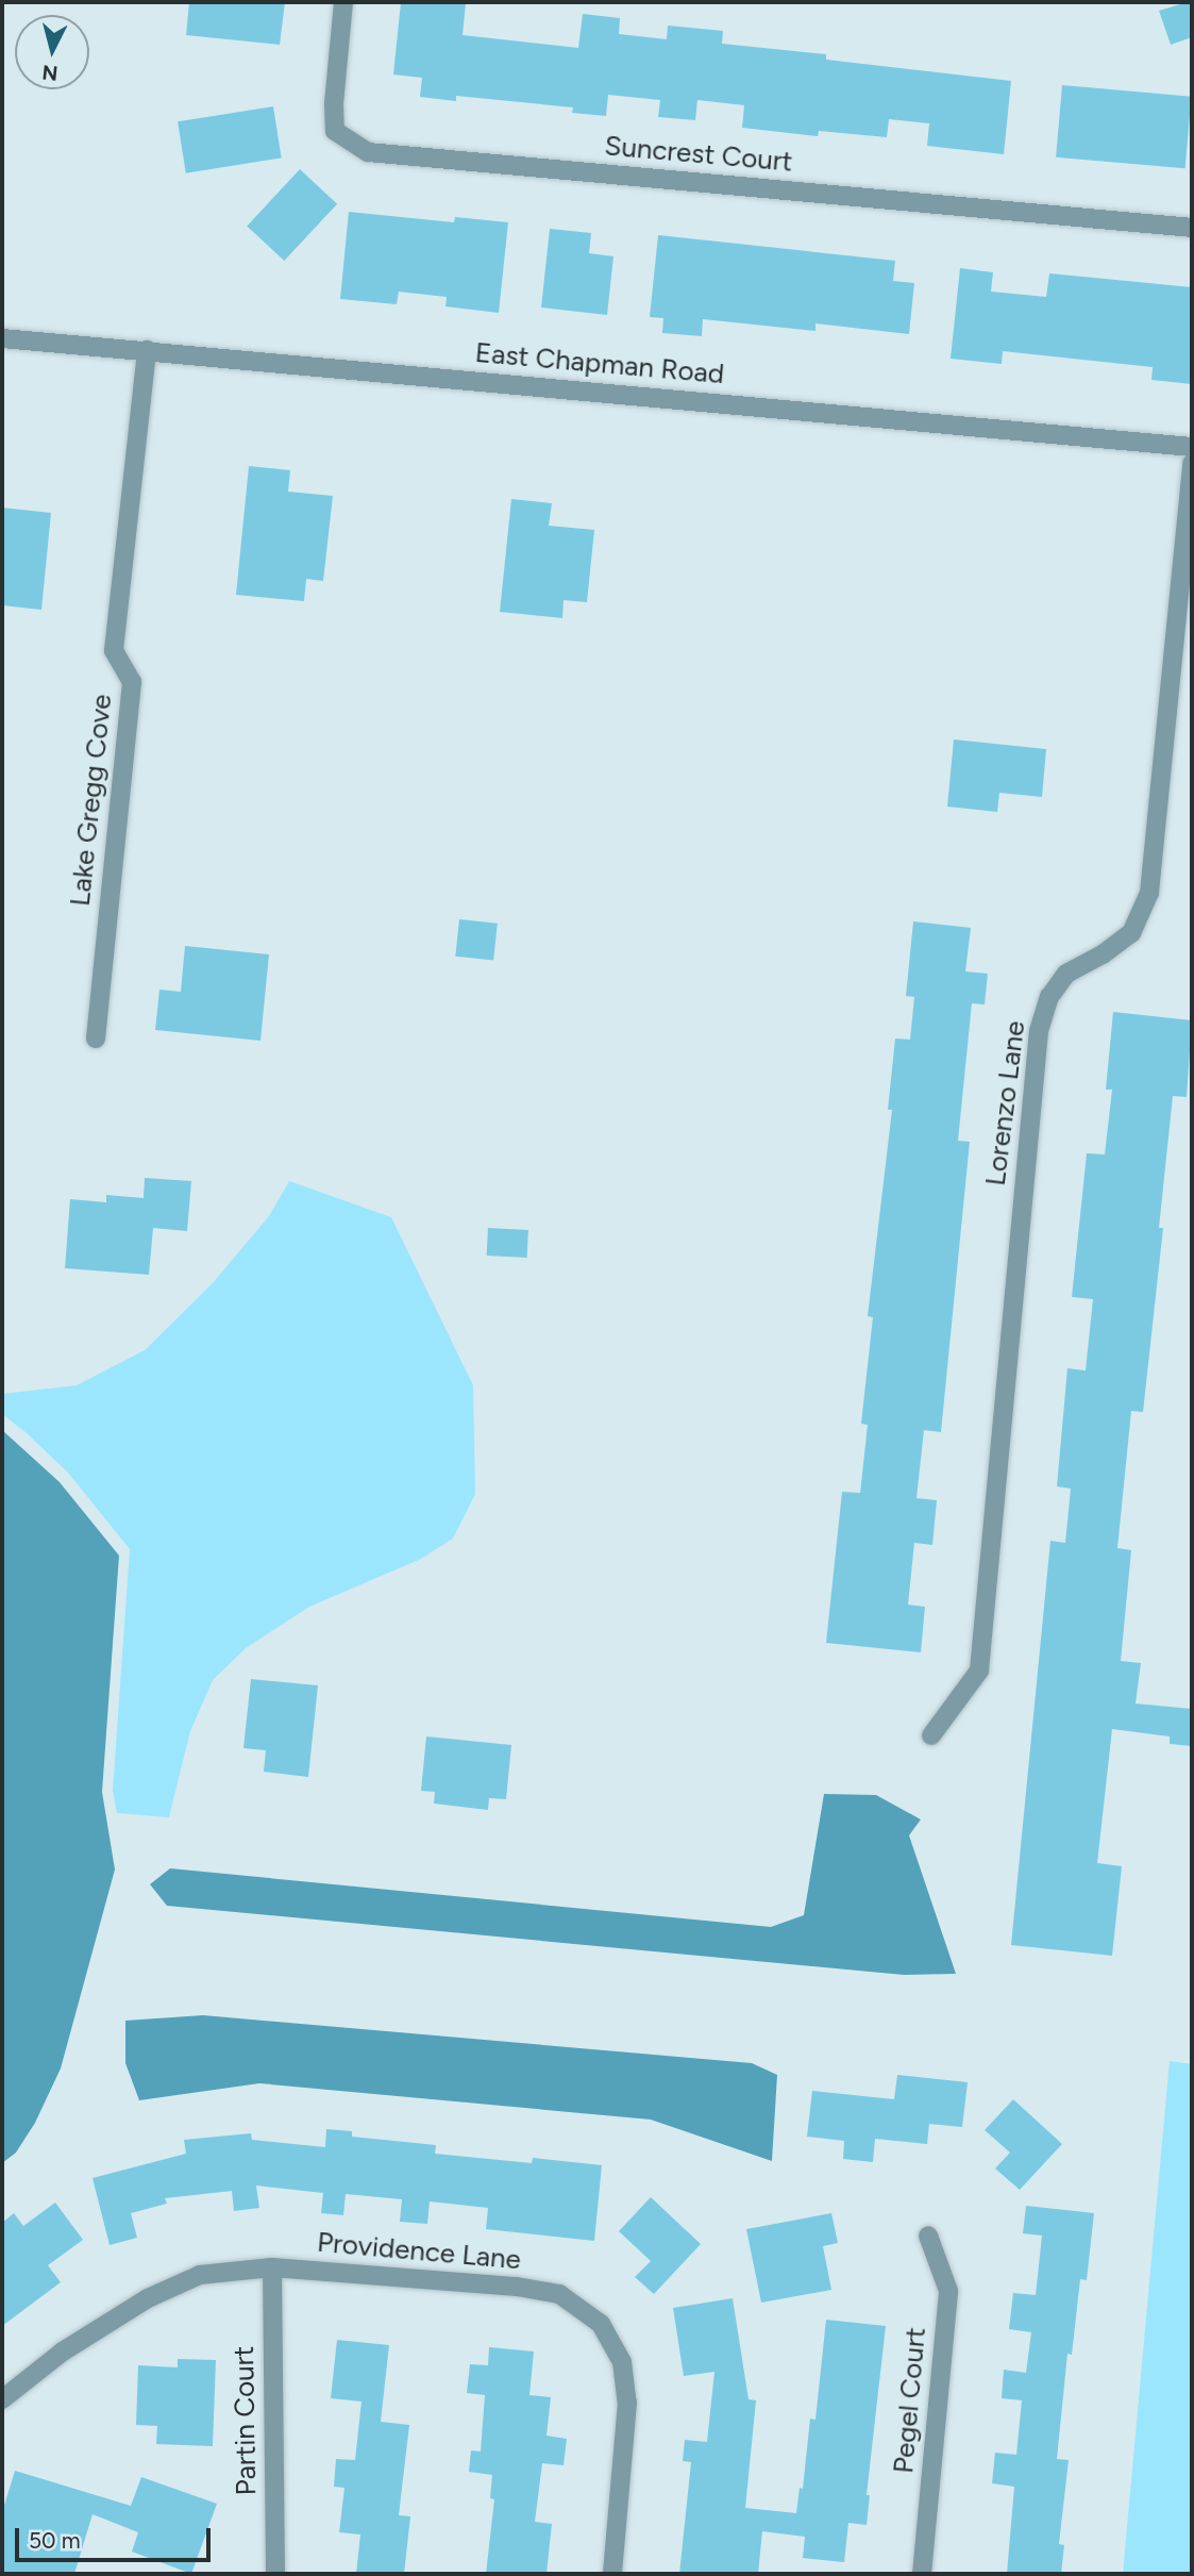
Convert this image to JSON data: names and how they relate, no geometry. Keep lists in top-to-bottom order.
{
  "streets": {
    "street": [
      "Suncrest Court",
      "East Chapman Road",
      "Lake Gregg Cove",
      "Lorenzo Lane",
      "Providence Lane",
      "Pegel Court",
      "Partin Court"
    ]
  },
  "crossings": [
    ["East Chapman Road", "Lake Gregg Cove"],
    ["Providence Lane", "Partin Court"]
  ],
  "scale_bar": "50 m",
  "north": "bottom"
}
